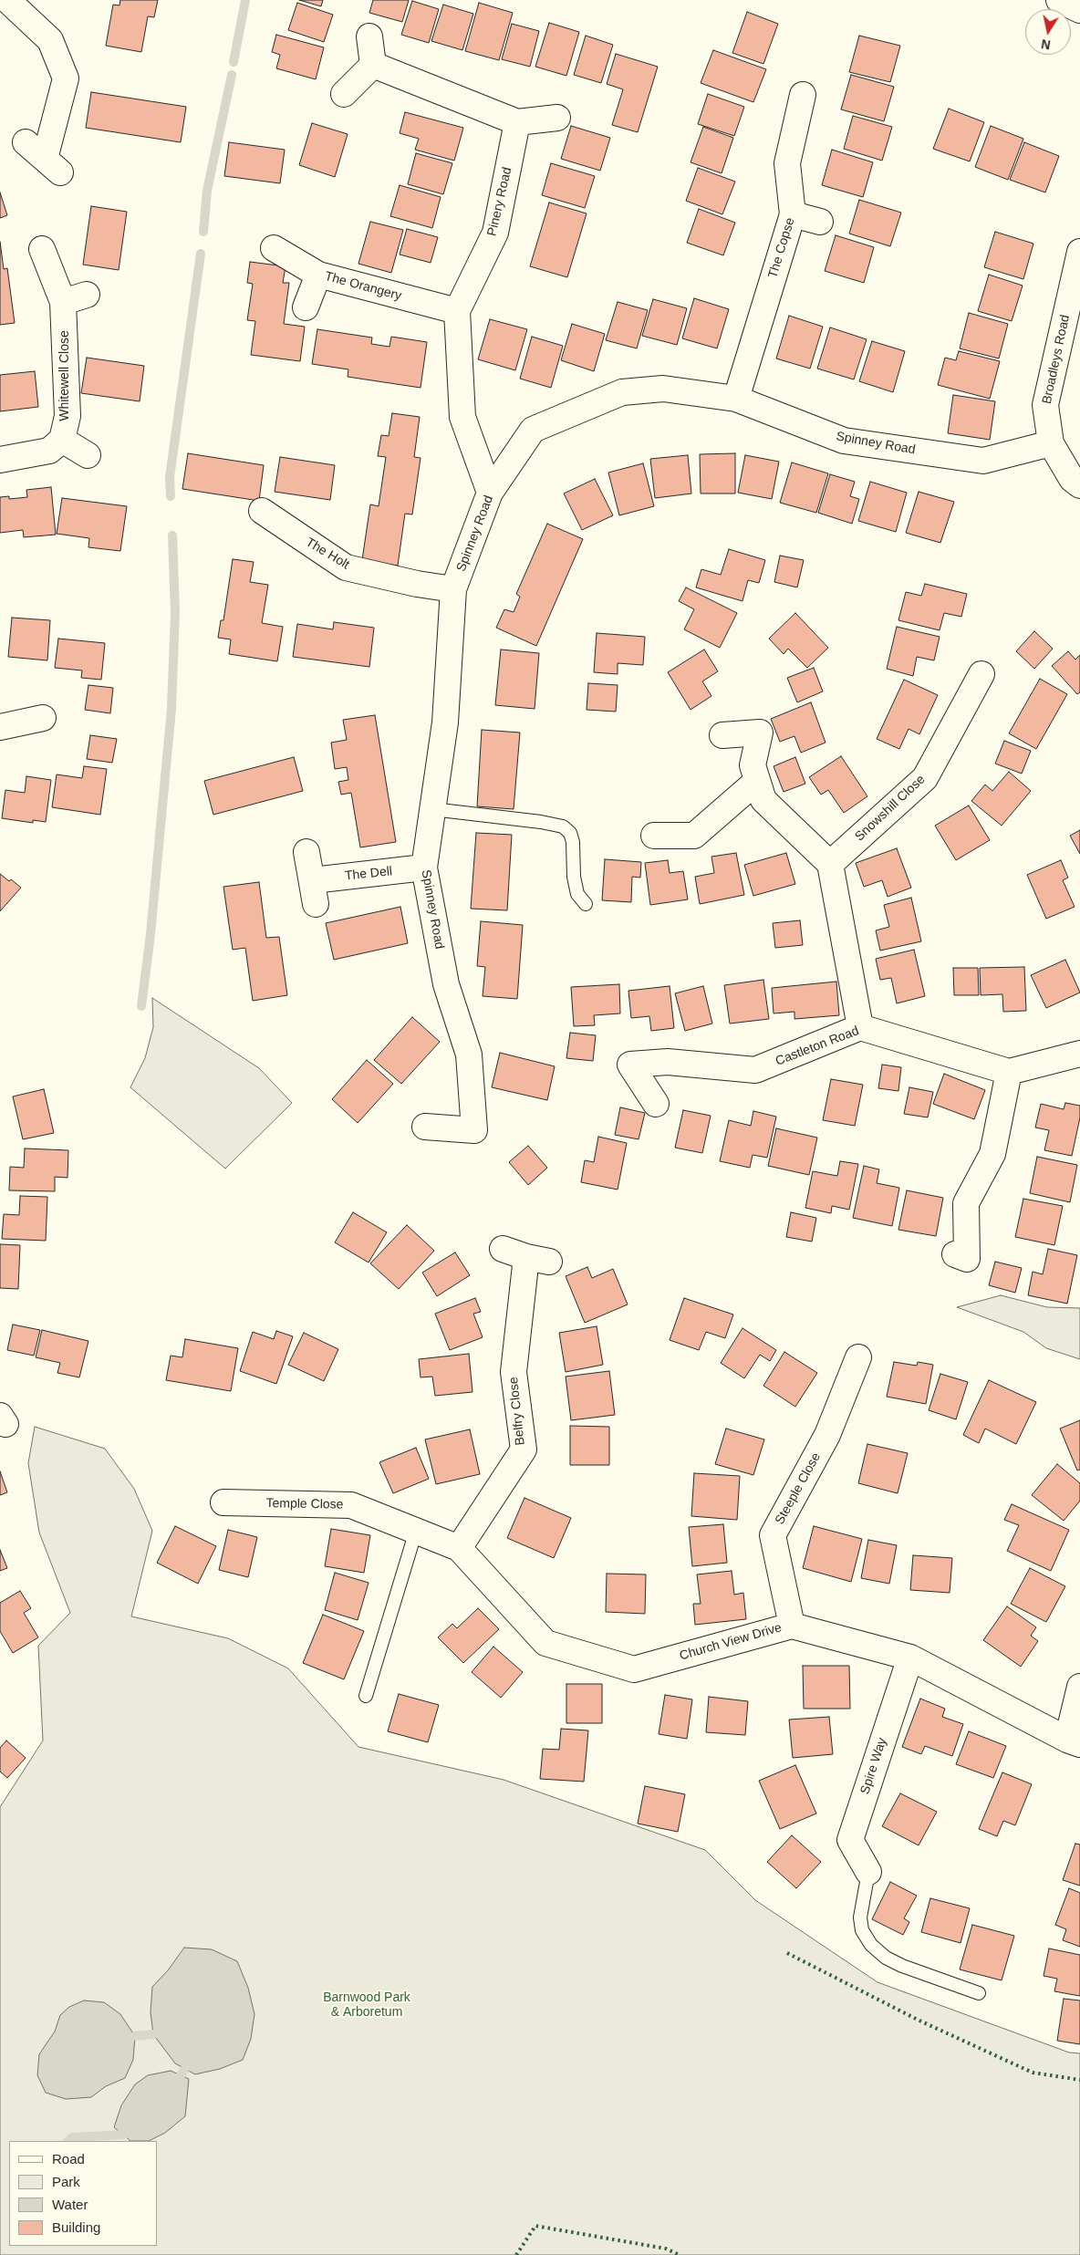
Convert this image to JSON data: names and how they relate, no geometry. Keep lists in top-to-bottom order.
{
  "streets": {
    "street": [
      "Pinery Road",
      "The Copse",
      "The Orangery",
      "Broadleys Road",
      "Whitewell Close",
      "Spinney Road",
      "The Holt",
      "Snowshill Close",
      "The Dell",
      "Castleton Road",
      "Belfry Close",
      "Steeple Close",
      "Temple Close",
      "Church View Drive",
      "Spire Way"
    ]
  },
  "crossings": [
    ["Pinery Road", "The Orangery"],
    ["Pinery Road", "Spinney Road"],
    ["The Copse", "Spinney Road"],
    ["Broadleys Road", "Spinney Road"],
    ["Spinney Road", "The Holt"],
    ["Spinney Road", "The Dell"],
    ["Belfry Close", "Temple Close"],
    ["Belfry Close", "Church View Drive"],
    ["Steeple Close", "Church View Drive"],
    ["Temple Close", "Church View Drive"],
    ["Church View Drive", "Spire Way"]
  ],
  "parks": ["Barnwood Park & Arboretum"],
  "legend": [
    "Road",
    "Park",
    "Water",
    "Building"
  ],
  "north": "bottom"
}
